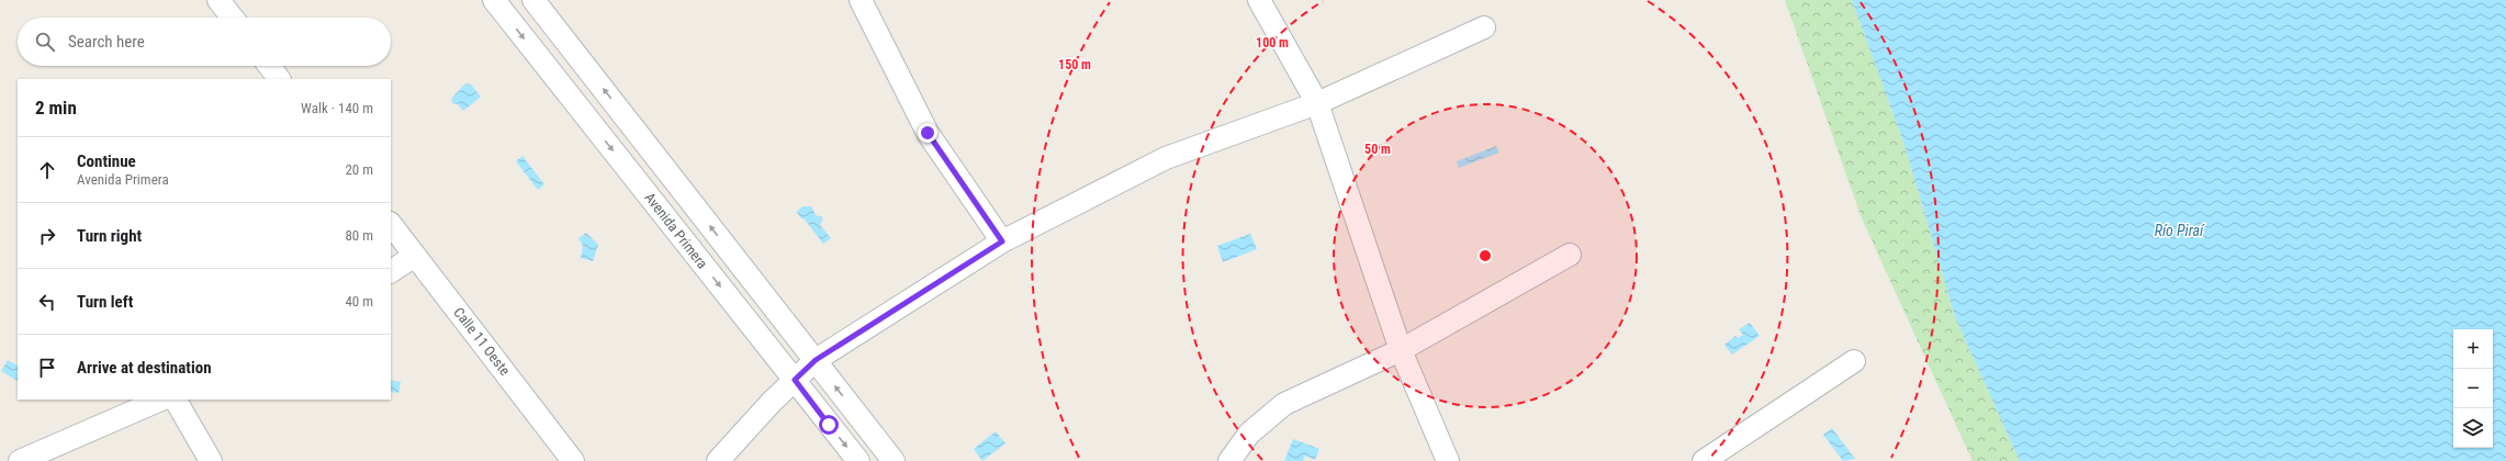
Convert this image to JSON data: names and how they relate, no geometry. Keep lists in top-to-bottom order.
{
  "streets": {
    "street": ["Avenida Primera", "Calle 11 Oeste"]
  },
  "water": ["Río Piraí"],
  "page": {
    "search": "Search here",
    "heading": ["2 min", "Walk · 140 m"],
    "list": [
      ["Continue", "Avenida Primera", "20 m"],
      ["Turn right", "80 m"],
      ["Turn left", "40 m"],
      "Arrive at destination"
    ],
    "map_buttons": ["+", "−"]
  },
  "rings": ["100 m", "150 m", "50 m"]
}
